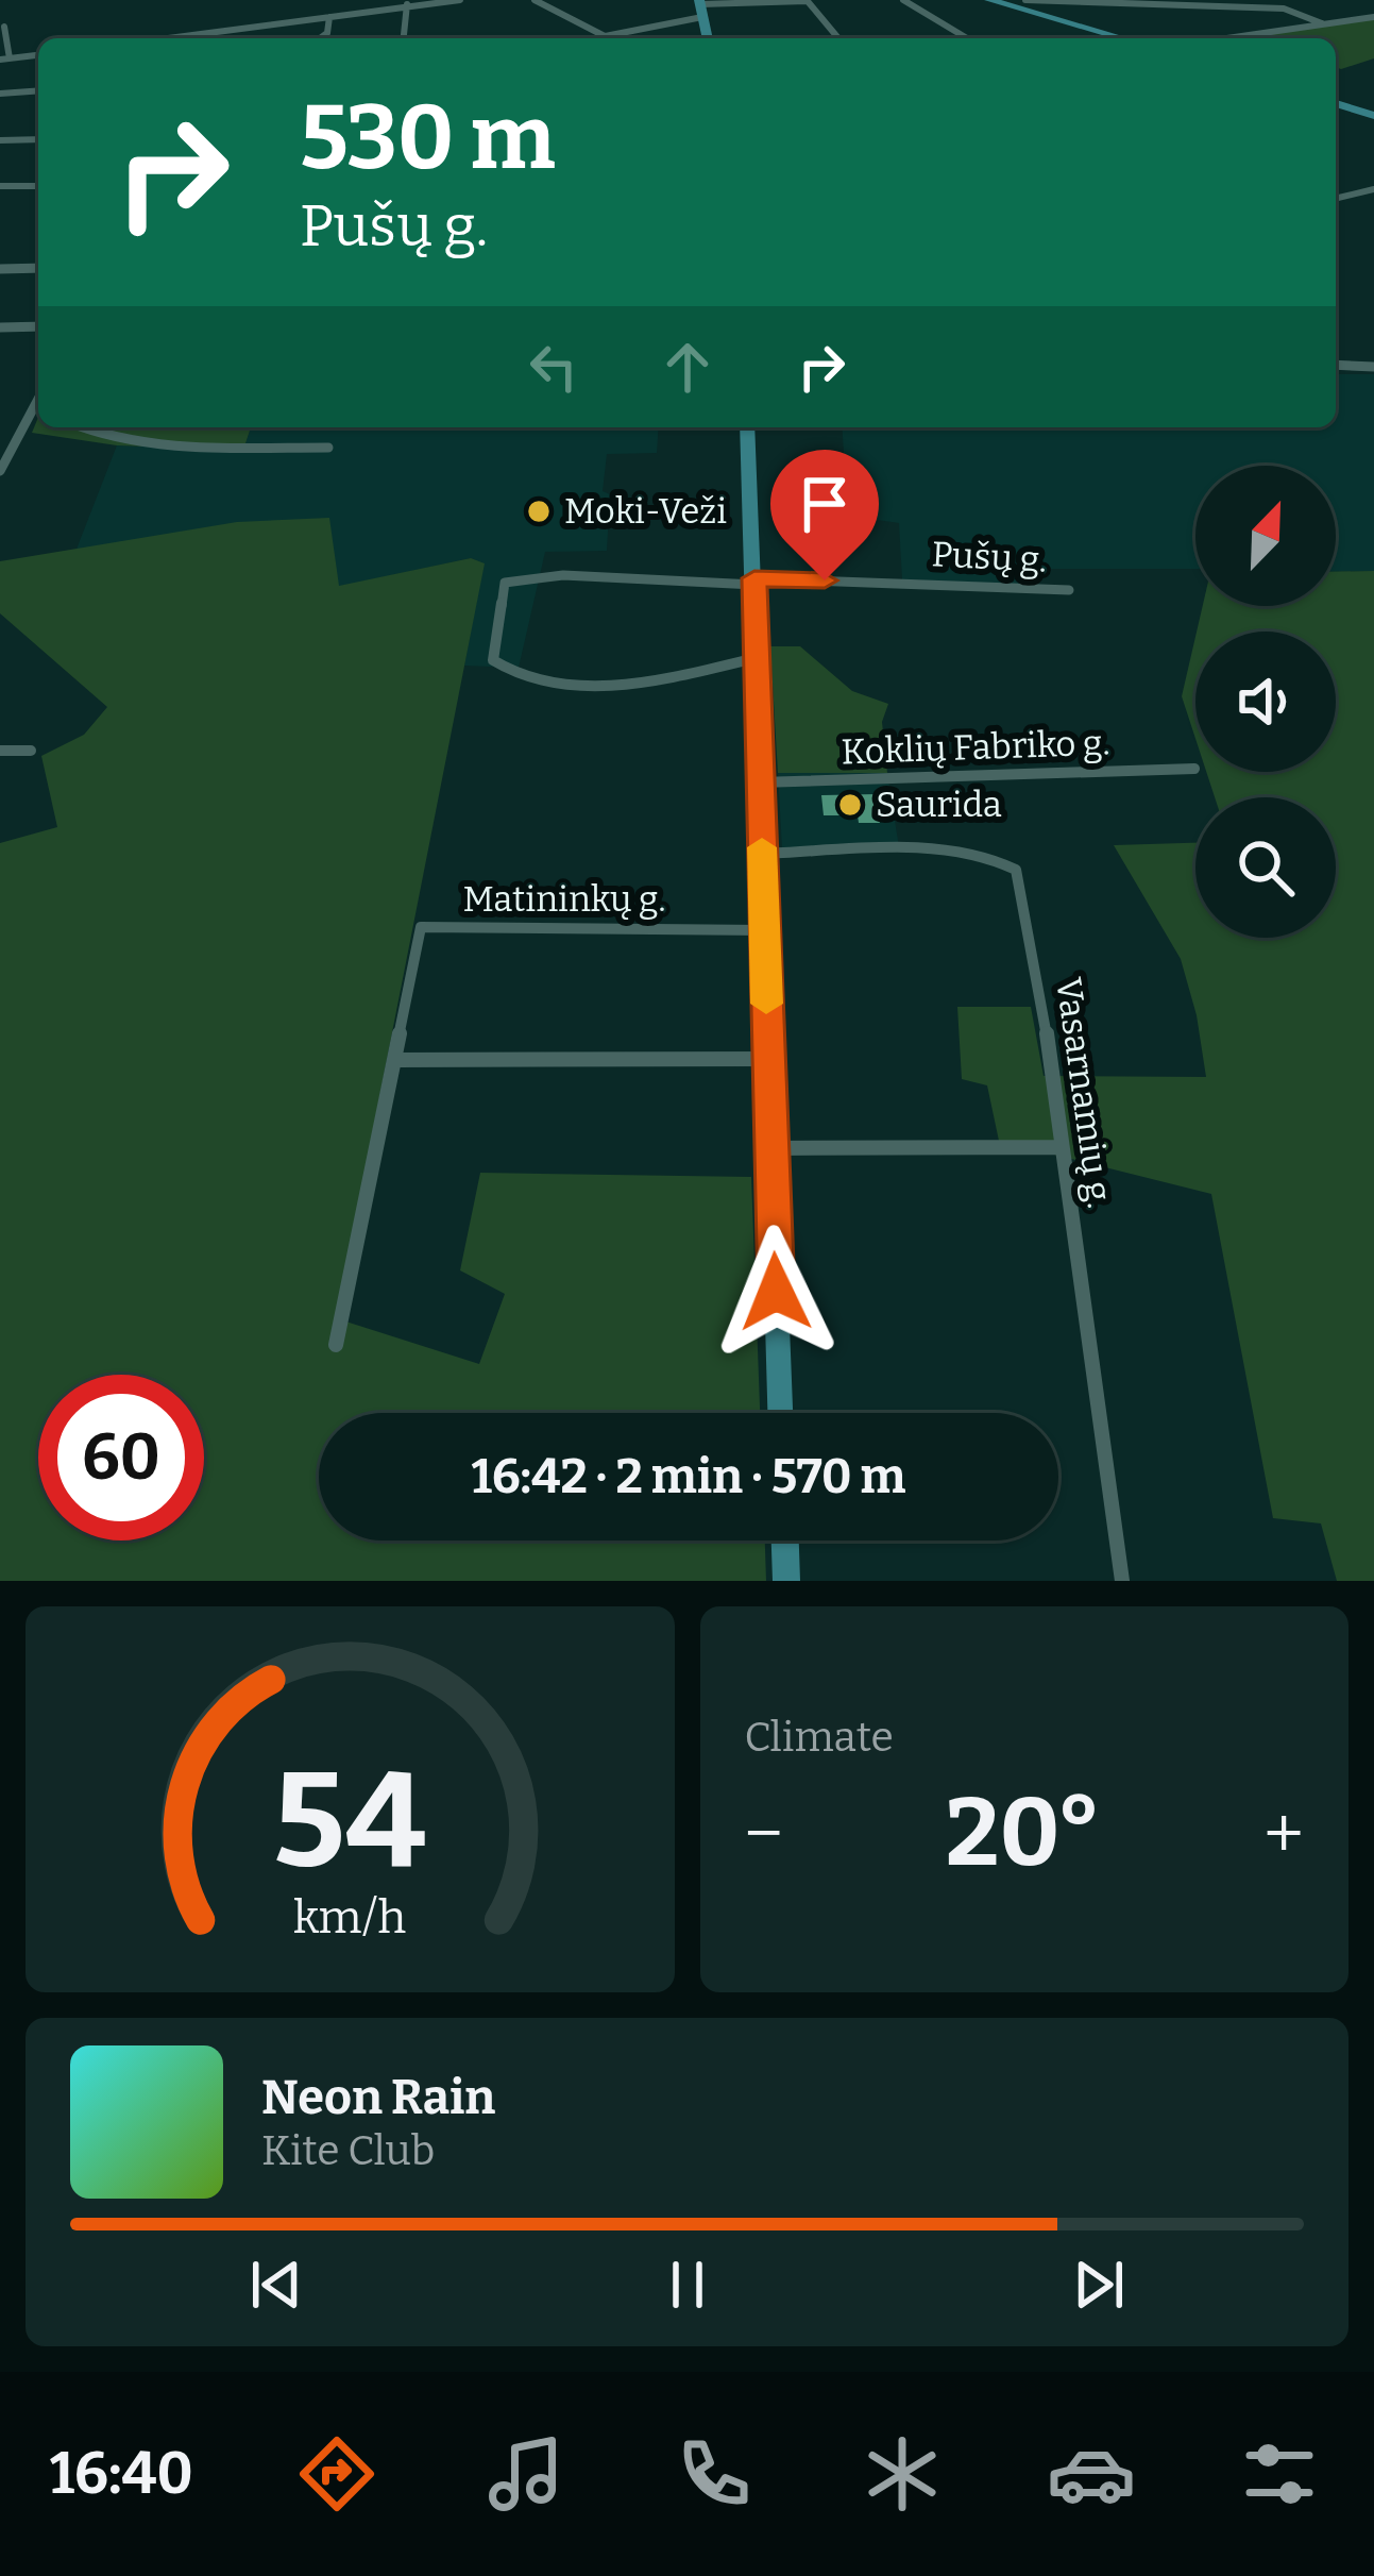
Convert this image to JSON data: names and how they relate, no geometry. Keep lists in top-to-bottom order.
{
  "streets": {
    "street": [
      "Pušų g.",
      "Koklių Fabriko g.",
      "Matininkų g.",
      "Vasarnamių g."
    ]
  },
  "places": ["Moki-Veži", "Saurida"],
  "north": "top right",
  "page": {
    "turn": ["530 m", "Pušų g."],
    "limit": "60",
    "trip": "16:42 · 2 min · 570 m",
    "tile": "Climate",
    "heat": ["−", "20°", "+"],
    "song": ["Neon Rain", "Kite Club"],
    "tabs": "16:40",
    "gauge": ["54", "km/h"]
  }
}
